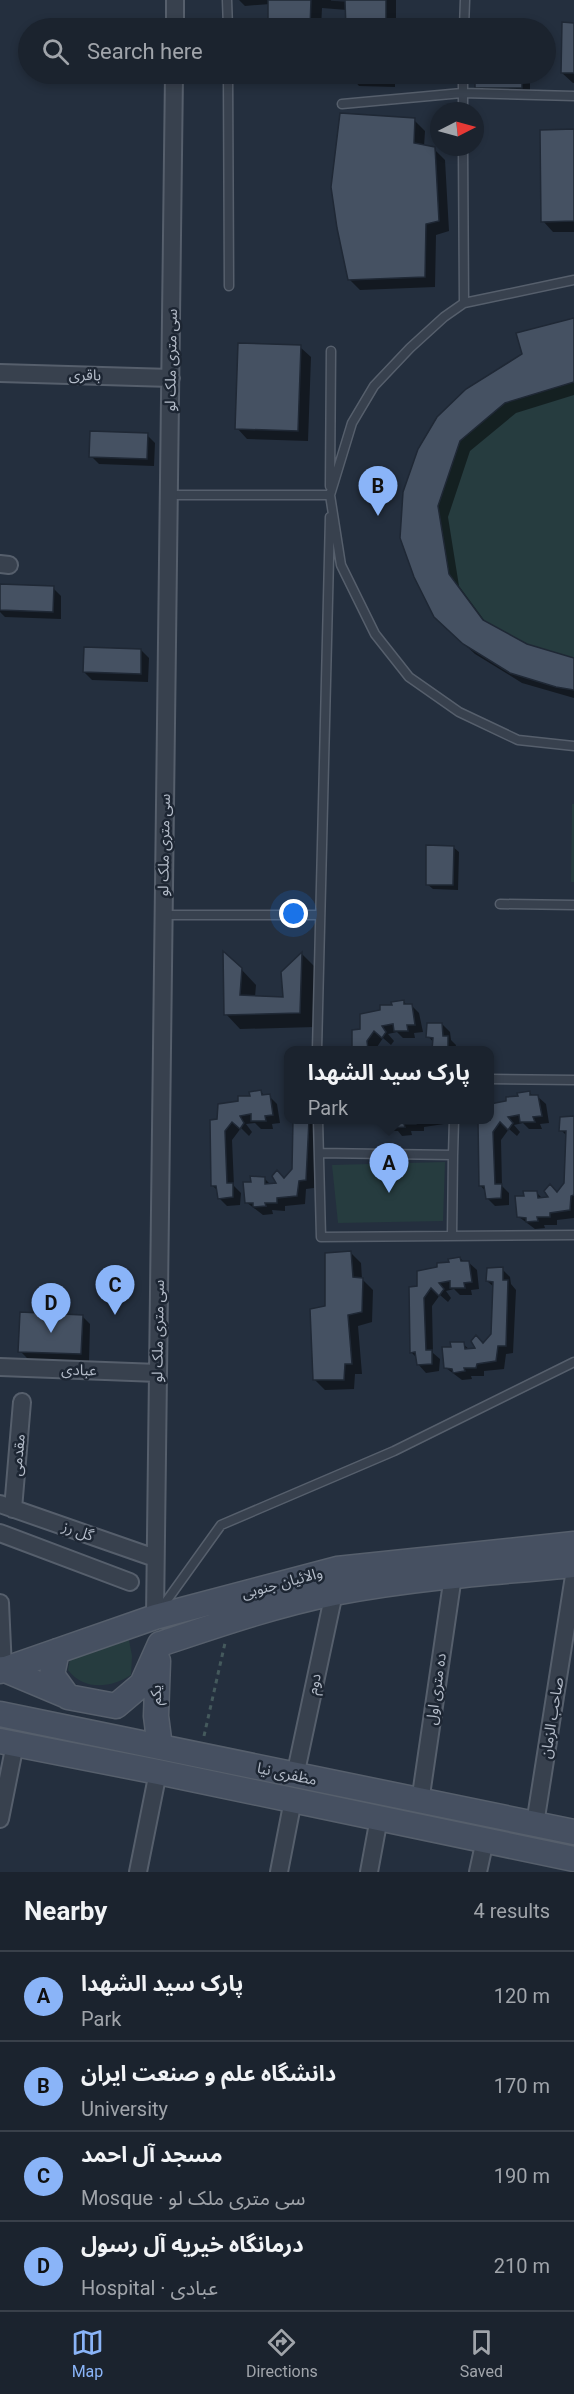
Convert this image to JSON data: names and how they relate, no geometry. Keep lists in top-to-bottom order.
{
  "streets": {
    "main road": ["والائیان جنوبی", "یکم", "مظفری نیا"],
    "street": [
      "سی متری ملک لو",
      "باقری",
      "عبادی",
      "مقدمی",
      "گل رز",
      "دوم",
      "ده متری اول",
      "صاحب الزمان"
    ]
  },
  "crossings": [
    ["سی متری ملک لو", "باقری"],
    ["سی متری ملک لو", "عبادی"],
    ["سی متری ملک لو", "گل رز"],
    ["سی متری ملک لو", "والائیان جنوبی"],
    ["مقدمی", "گل رز"],
    ["والائیان جنوبی", "دوم"],
    ["والائیان جنوبی", "ده متری اول"],
    ["والائیان جنوبی", "یکم"],
    ["دوم", "مظفری نیا"],
    ["ده متری اول", "مظفری نیا"],
    ["یکم", "مظفری نیا"],
    ["صاحب الزمان", "مظفری نیا"]
  ],
  "north": "right",
  "page": {
    "search": "Search here",
    "pins": [
      "B",
      "A",
      "C",
      "D"
    ],
    "popup": ["پارک سید الشهدا", "Park"],
    "heading": ["Nearby", "4 results"],
    "list": [
      {
        "mark": "A",
        "name": "پارک سید الشهدا",
        "note": "Park",
        "value": "120 m"
      },
      {
        "mark": "B",
        "name": "دانشگاه علم و صنعت ایران",
        "note": "University",
        "value": "170 m"
      },
      {
        "mark": "C",
        "name": "مسجد آل احمد",
        "note": "Mosque · سی متری ملک لو",
        "value": "190 m"
      },
      {
        "mark": "D",
        "name": "درمانگاه خیریه آل رسول",
        "note": "Hospital · عبادی",
        "value": "210 m"
      }
    ],
    "nav": ["Map", "Directions", "Saved"]
  }
}
